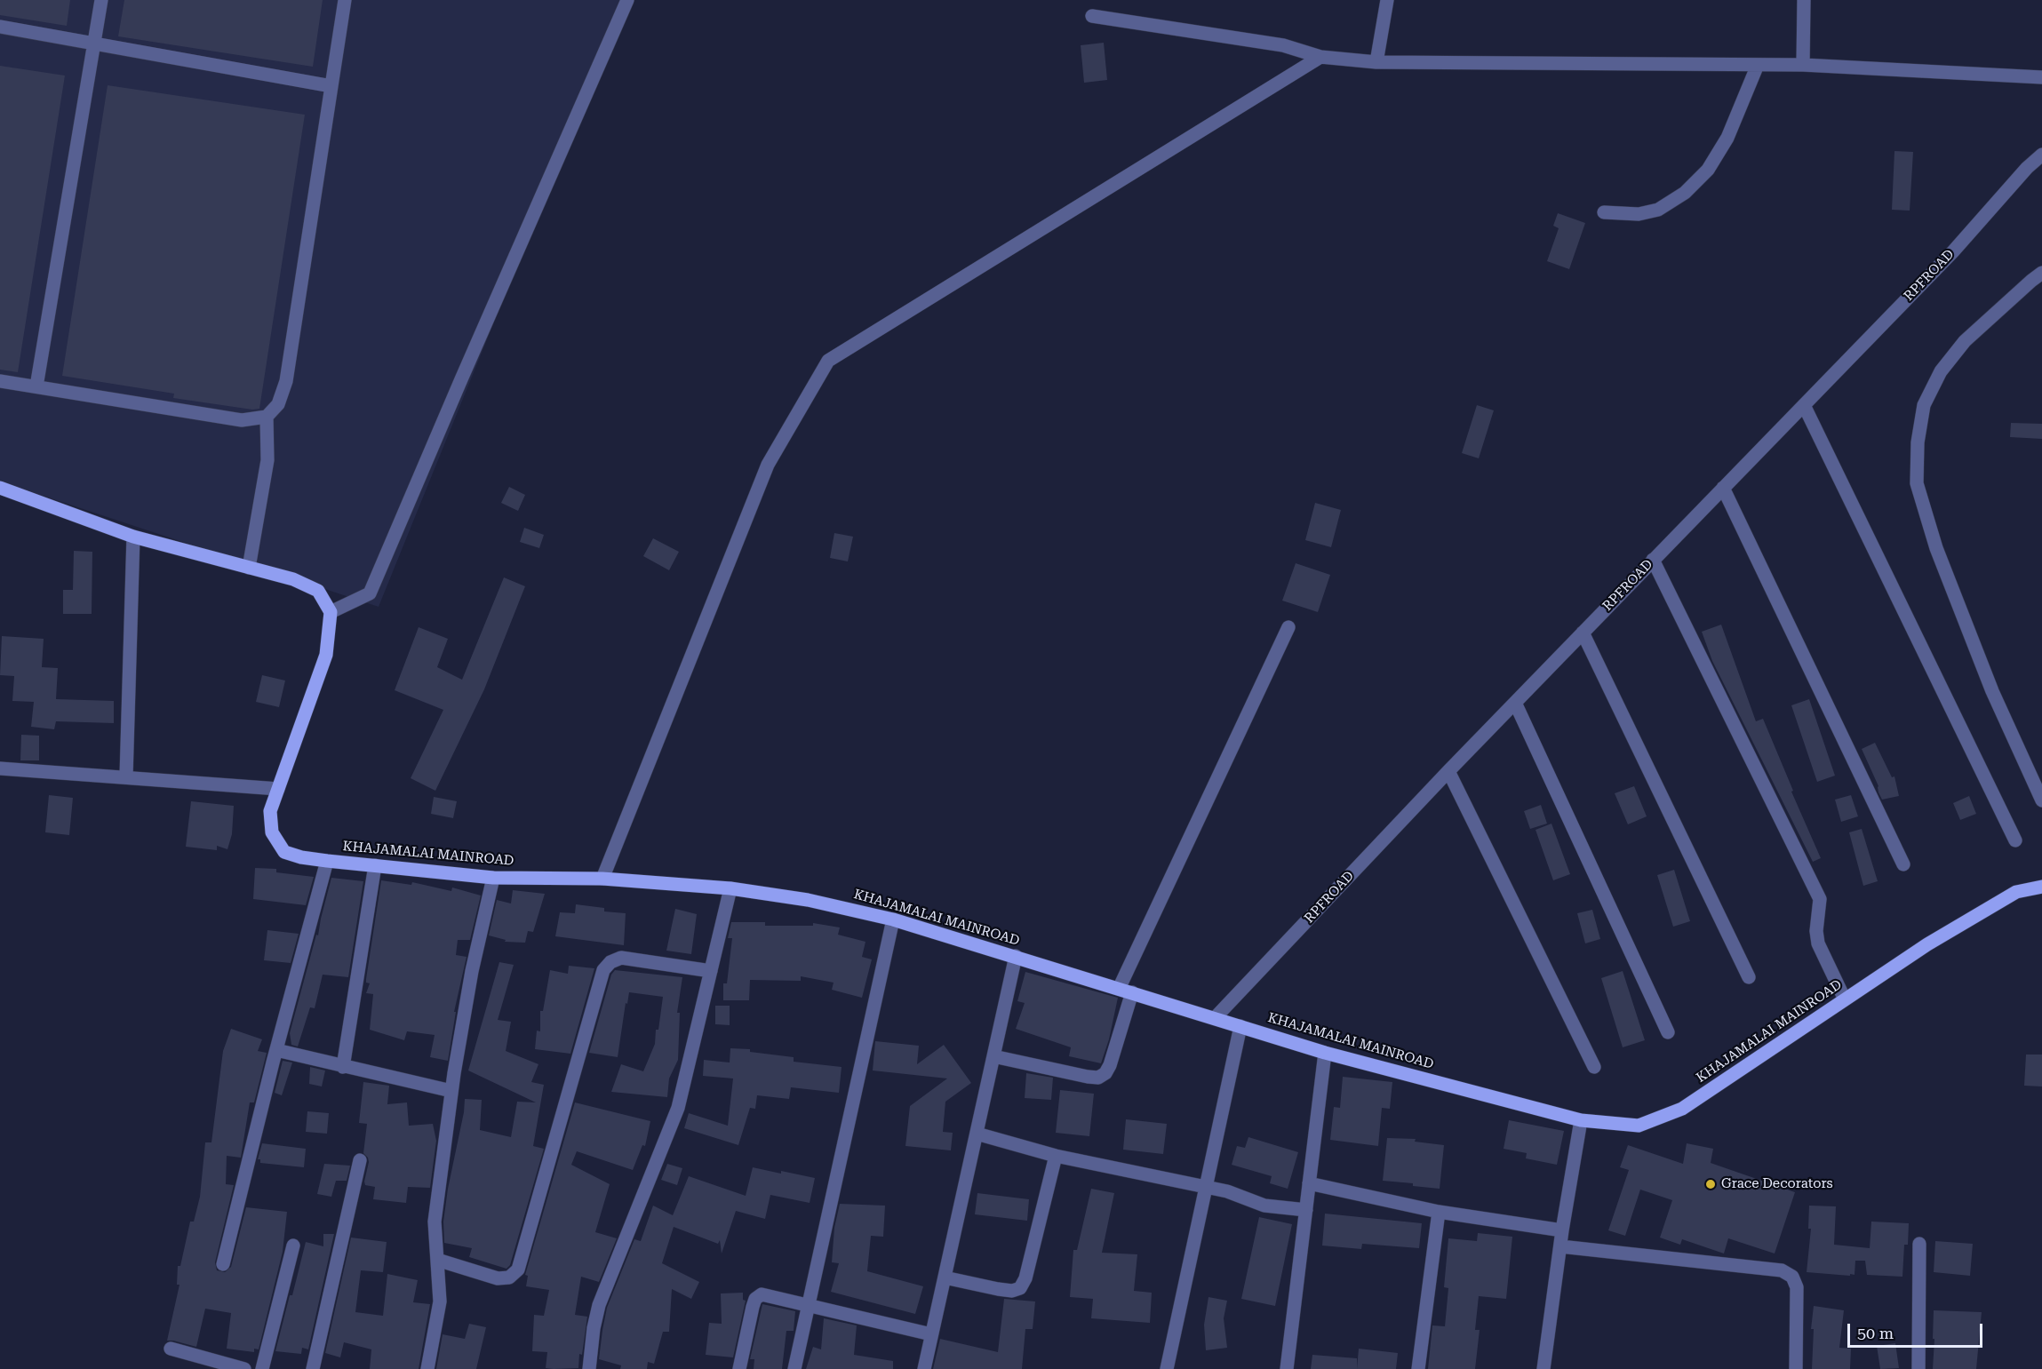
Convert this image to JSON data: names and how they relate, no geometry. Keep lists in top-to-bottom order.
{
  "streets": {
    "main road": ["KHAJAMALAI MAINROAD"],
    "street": ["RPFROAD"]
  },
  "crossings": [
    ["RPFROAD", "KHAJAMALAI MAINROAD"]
  ],
  "places": ["Grace Decorators"],
  "scale_bar": "50 m"
}
